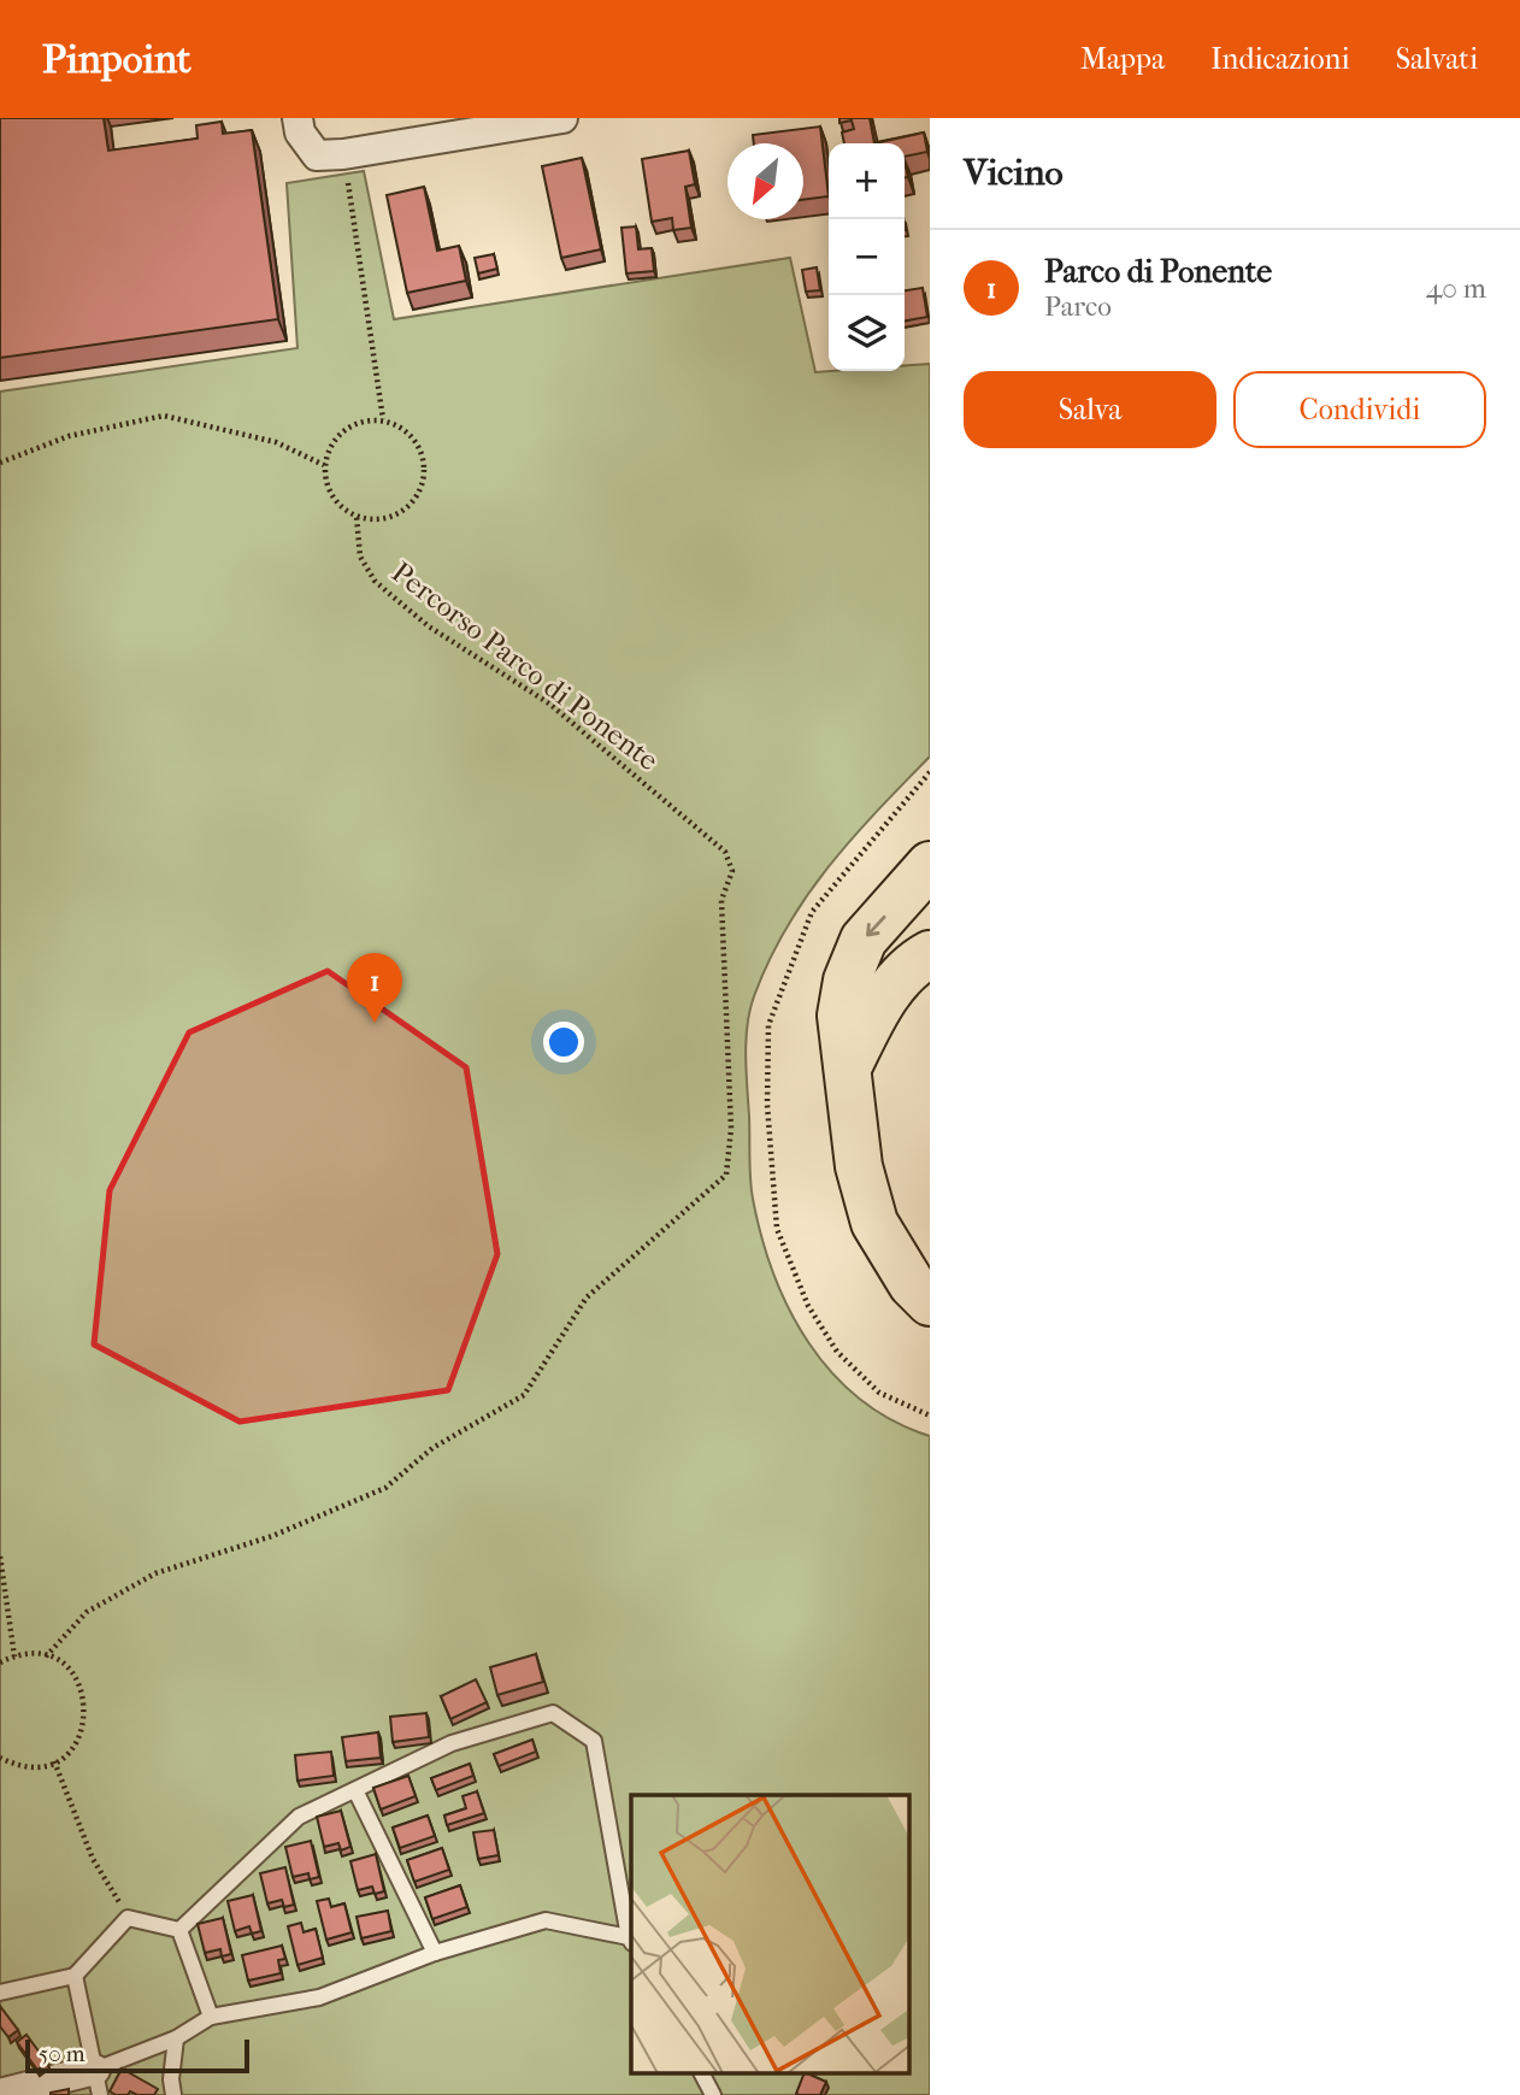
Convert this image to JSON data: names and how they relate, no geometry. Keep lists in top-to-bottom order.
{
  "streets": {
    "path": ["Percorso Parco di Ponente"]
  },
  "scale_bar": "50 m",
  "north": "bottom left",
  "page": {
    "header": "Pinpoint",
    "nav": ["Mappa", "Indicazioni", "Salvati"],
    "heading": "Vicino",
    "map_buttons": ["+", "−"],
    "list": [
      {
        "mark": "1",
        "name": "Parco di Ponente",
        "note": "Parco",
        "value": "40 m"
      }
    ],
    "buttons": ["Salva", "Condividi"],
    "pins": "1",
    "scale": "50 m"
  }
}
